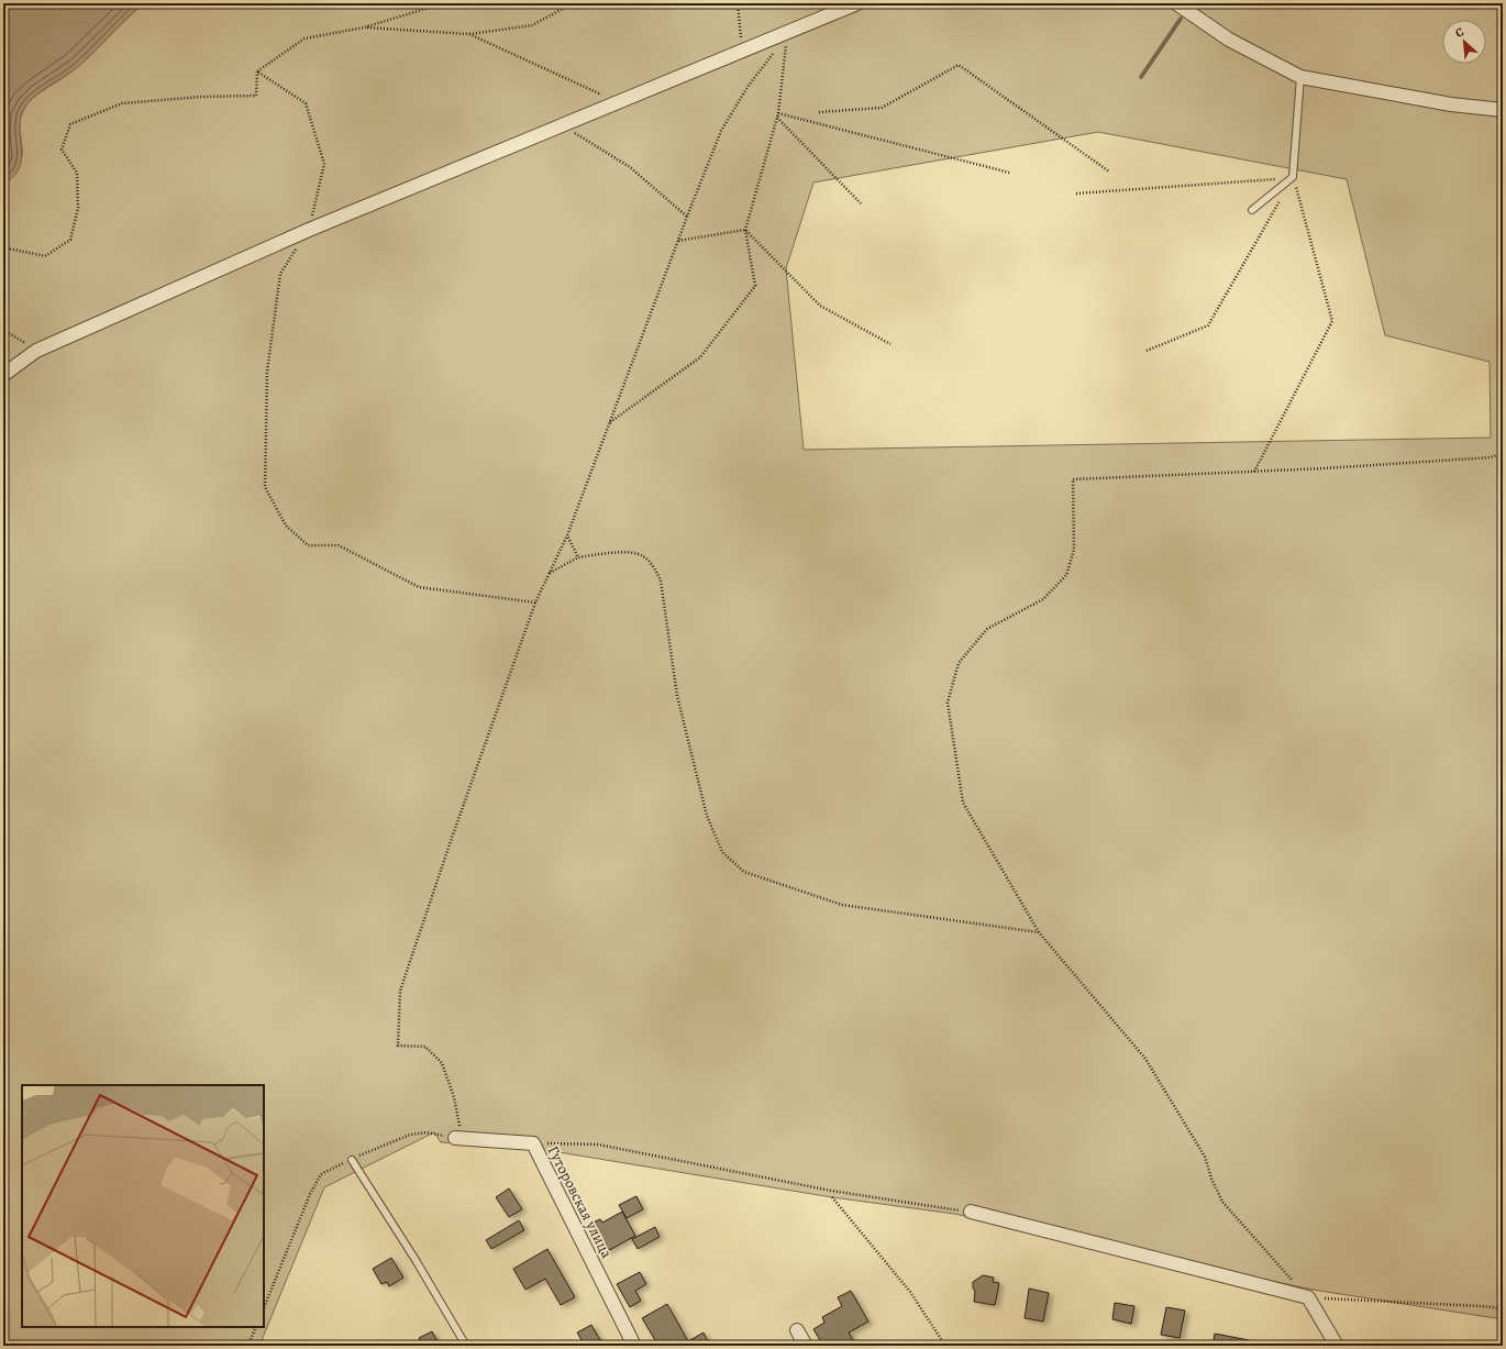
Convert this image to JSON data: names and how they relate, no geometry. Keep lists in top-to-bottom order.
{
  "streets": {
    "street": ["Гуторовская улица"]
  },
  "north": "top left"
}
